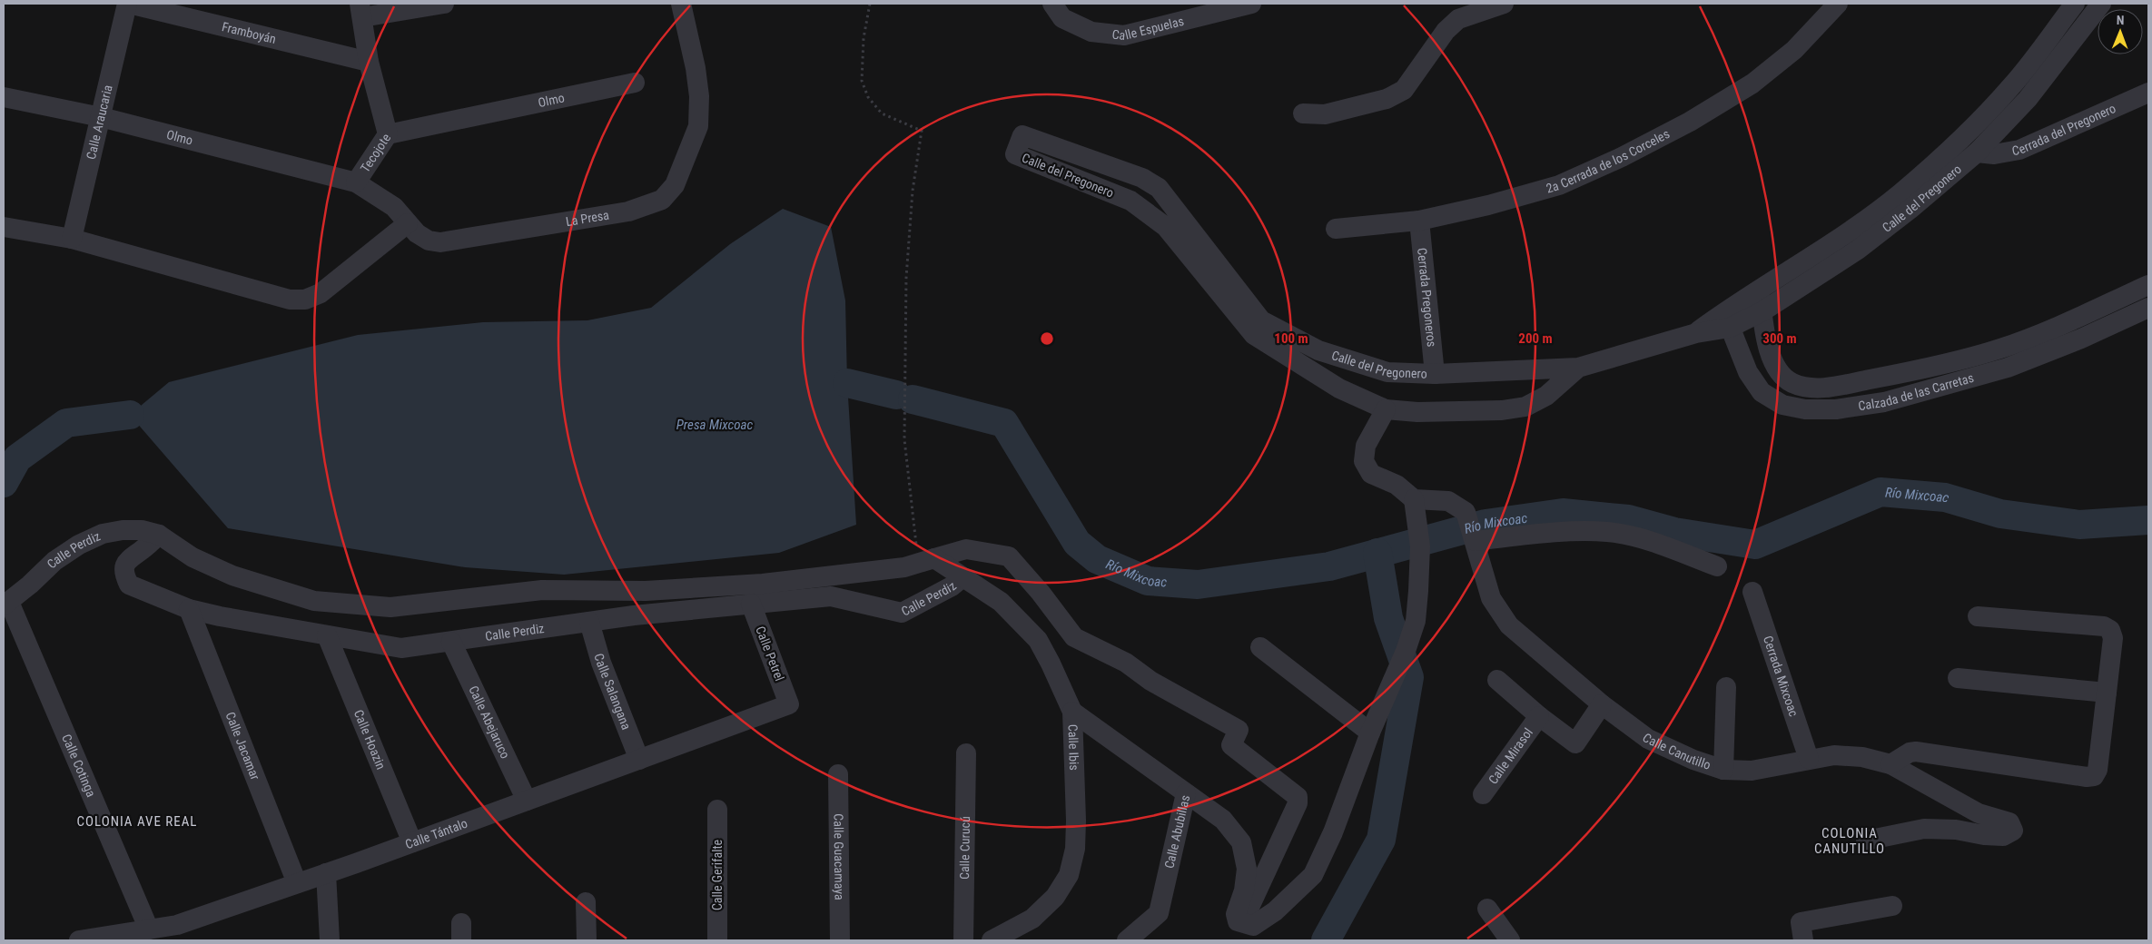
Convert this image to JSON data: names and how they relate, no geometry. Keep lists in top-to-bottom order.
{
  "streets": {
    "street": [
      "Calle Espuelas",
      "Framboyán",
      "Olmo",
      "Calle Araucaria",
      "Cerrada del Pregonero",
      "Tecojote",
      "2a Cerrada de los Corceles",
      "Calle del Pregonero",
      "La Presa",
      "Cerrada Pregoneros",
      "Calzada de las Carretas",
      "Calle Perdiz",
      "Calle Petrel",
      "Cerrada Mixcoac",
      "Calle Salangana",
      "Calle Abejaruco",
      "Calle Hoazin",
      "Calle Jacamar",
      "Calle Ibis",
      "Calle Canutillo",
      "Calle Mirasol",
      "Calle Cotinga",
      "Calle Abubillas",
      "Calle Tántalo",
      "Calle Curucú",
      "Calle Guacamaya",
      "Calle Gerifalte"
    ]
  },
  "crossings": [
    ["Framboyán", "Calle Araucaria"],
    ["Framboyán", "Tecojote"],
    ["Olmo", "Calle Araucaria"],
    ["Olmo", "Tecojote"],
    ["Cerrada del Pregonero", "Calle del Pregonero"],
    ["Tecojote", "La Presa"],
    ["2a Cerrada de los Corceles", "Cerrada Pregoneros"],
    ["Calle del Pregonero", "Cerrada Pregoneros"],
    ["Calle del Pregonero", "Calzada de las Carretas"],
    ["Calle Perdiz", "Calle Petrel"],
    ["Calle Perdiz", "Calle Salangana"],
    ["Calle Perdiz", "Calle Abejaruco"],
    ["Calle Perdiz", "Calle Hoazin"],
    ["Calle Perdiz", "Calle Jacamar"],
    ["Calle Perdiz", "Calle Ibis"],
    ["Calle Perdiz", "Calle Cotinga"],
    ["Calle Petrel", "Calle Tántalo"],
    ["Cerrada Mixcoac", "Calle Canutillo"],
    ["Calle Salangana", "Calle Tántalo"],
    ["Calle Abejaruco", "Calle Tántalo"],
    ["Calle Hoazin", "Calle Tántalo"],
    ["Calle Jacamar", "Calle Tántalo"],
    ["Calle Ibis", "Calle Abubillas"],
    ["Calle Canutillo", "Calle Mirasol"],
    ["Calle Cotinga", "Calle Tántalo"]
  ],
  "districts": ["COLONIA AVE REAL", "COLONIA CANUTILLO"],
  "water": ["Presa Mixcoac", "Río Mixcoac"],
  "north": "top",
  "rings": ["100 m", "200 m", "300 m"]
}
